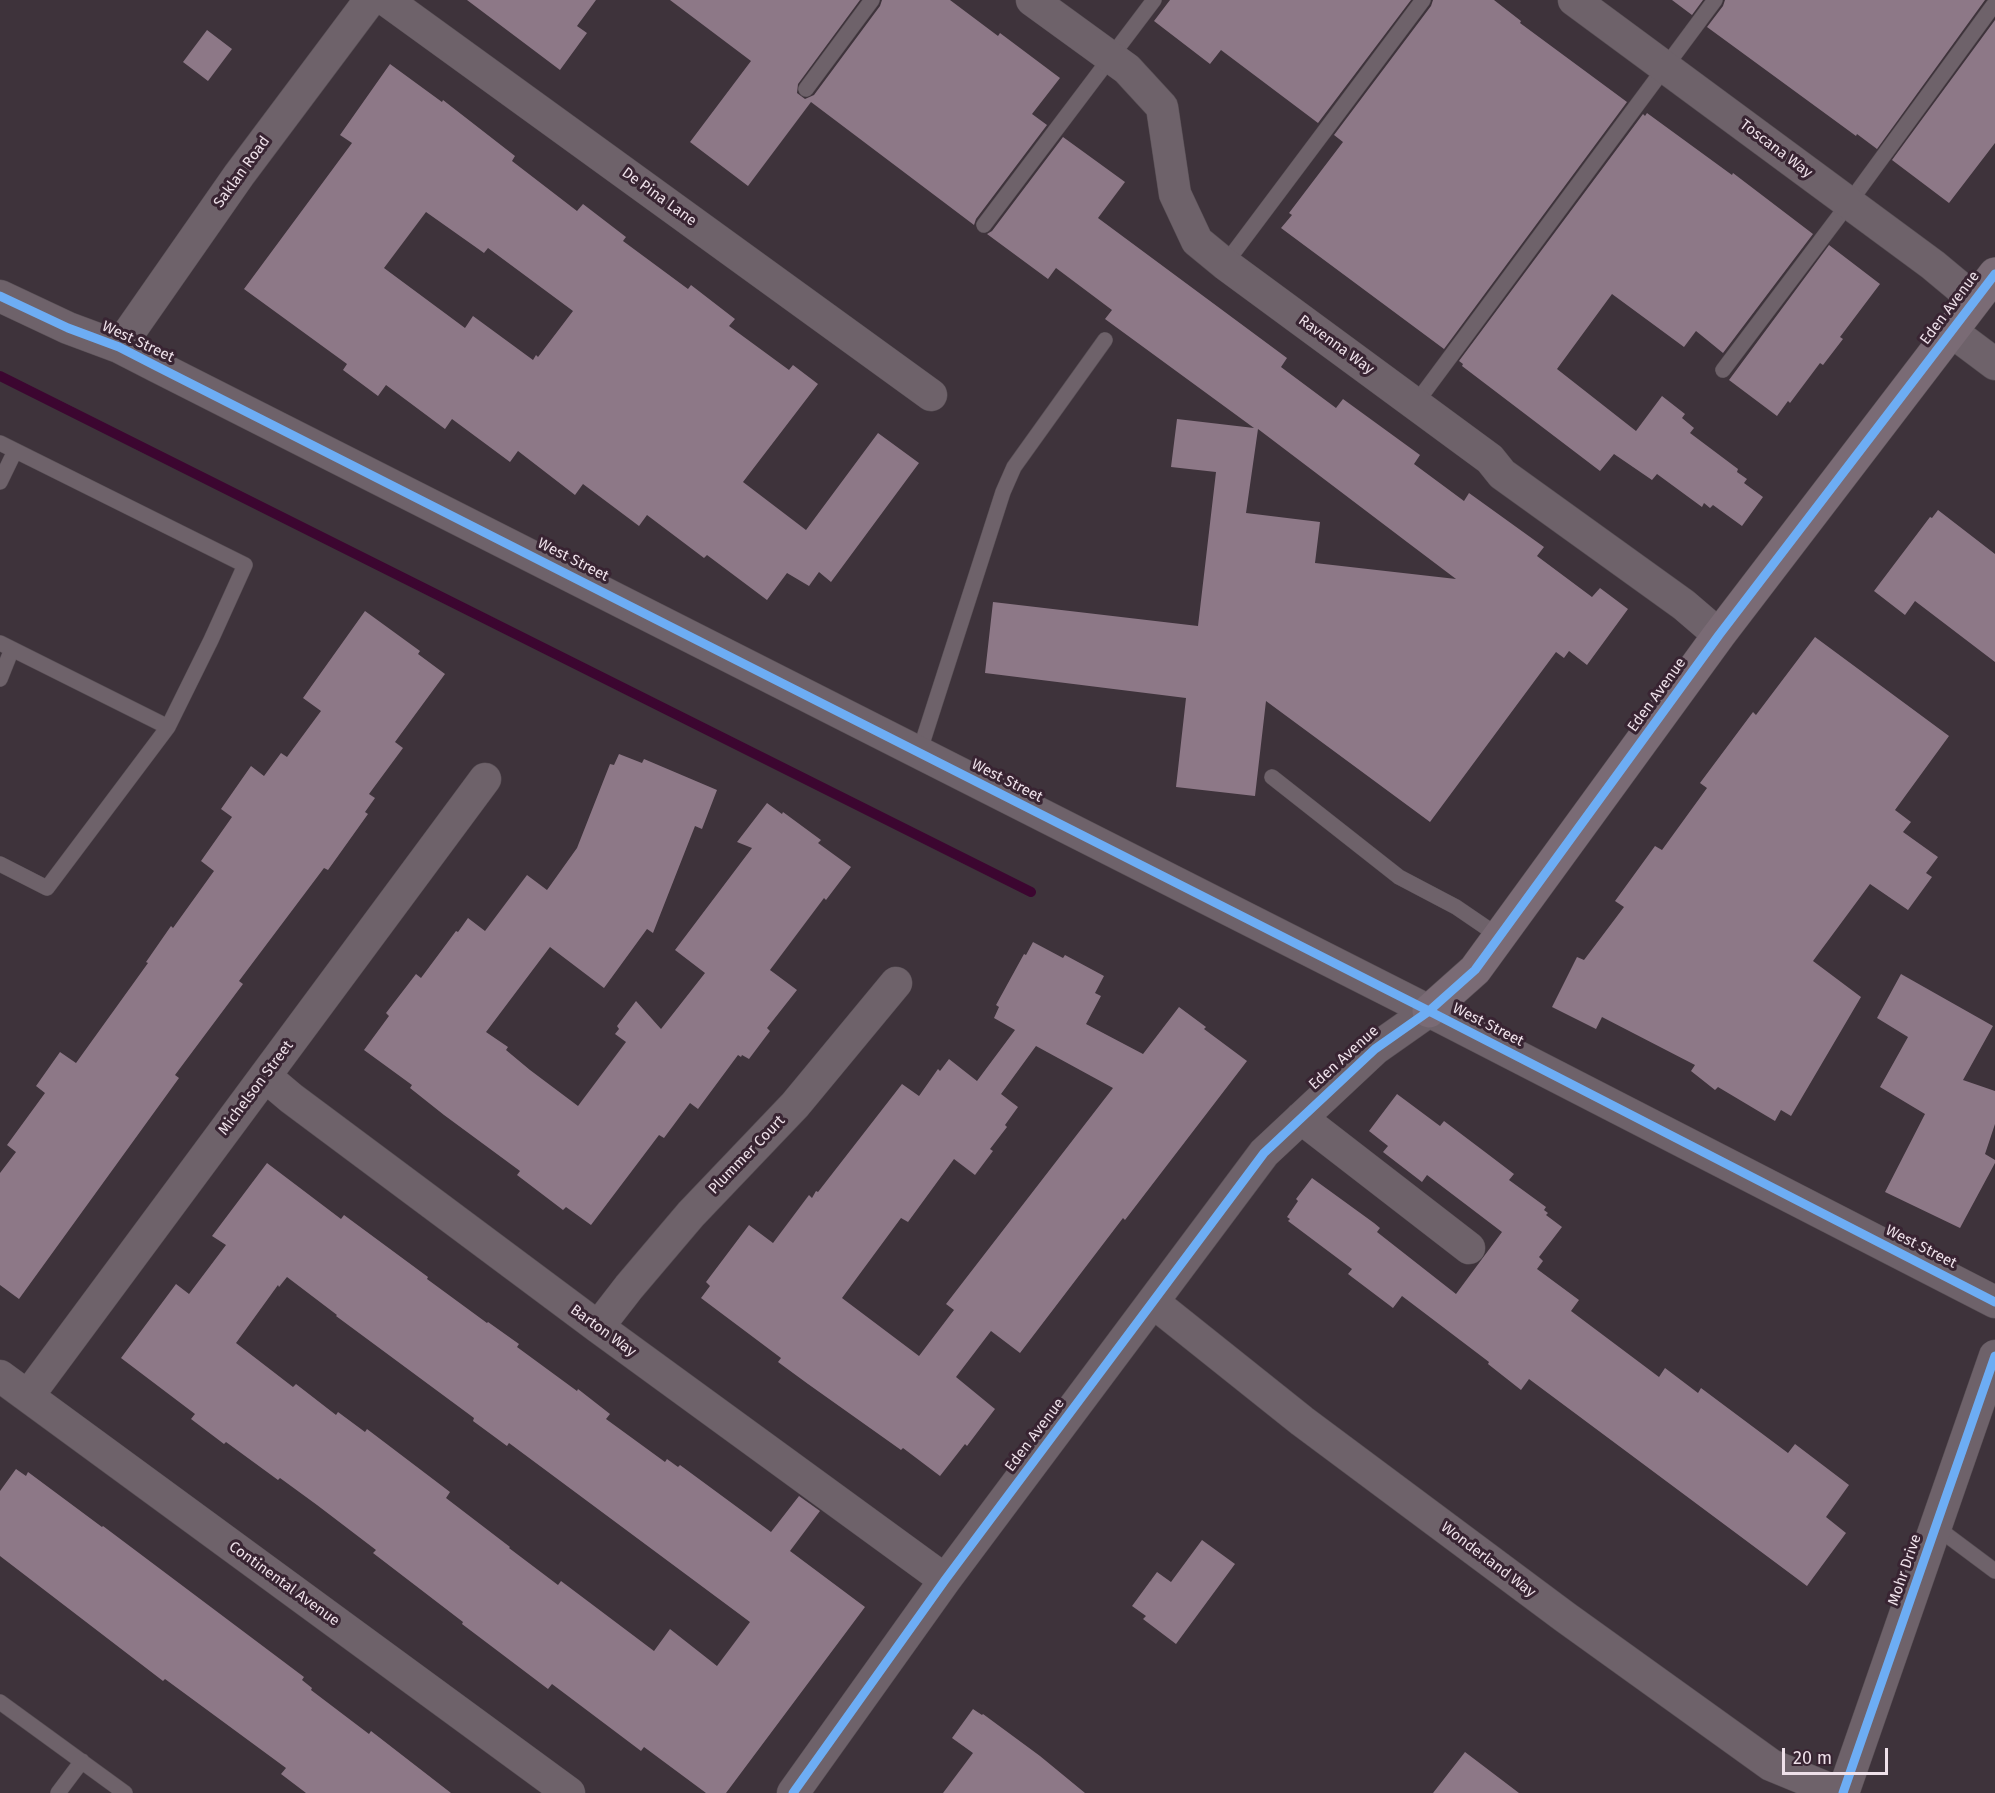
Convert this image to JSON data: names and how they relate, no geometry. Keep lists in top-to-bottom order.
{
  "streets": {
    "street": [
      "Toscana Way",
      "Saklan Road",
      "De Pina Lane",
      "Eden Avenue",
      "West Street",
      "Ravenna Way",
      "Michelson Street",
      "Plummer Court",
      "Barton Way",
      "Wonderland Way",
      "Mohr Drive",
      "Continental Avenue"
    ]
  },
  "crossings": [
    ["Toscana Way", "Eden Avenue"],
    ["Saklan Road", "West Street"],
    ["Eden Avenue", "West Street"],
    ["Eden Avenue", "Ravenna Way"],
    ["Eden Avenue", "Barton Way"],
    ["Eden Avenue", "Wonderland Way"],
    ["Michelson Street", "Barton Way"],
    ["Michelson Street", "Continental Avenue"],
    ["Plummer Court", "Barton Way"],
    ["Wonderland Way", "Mohr Drive"]
  ],
  "scale_bar": "20 m"
}
